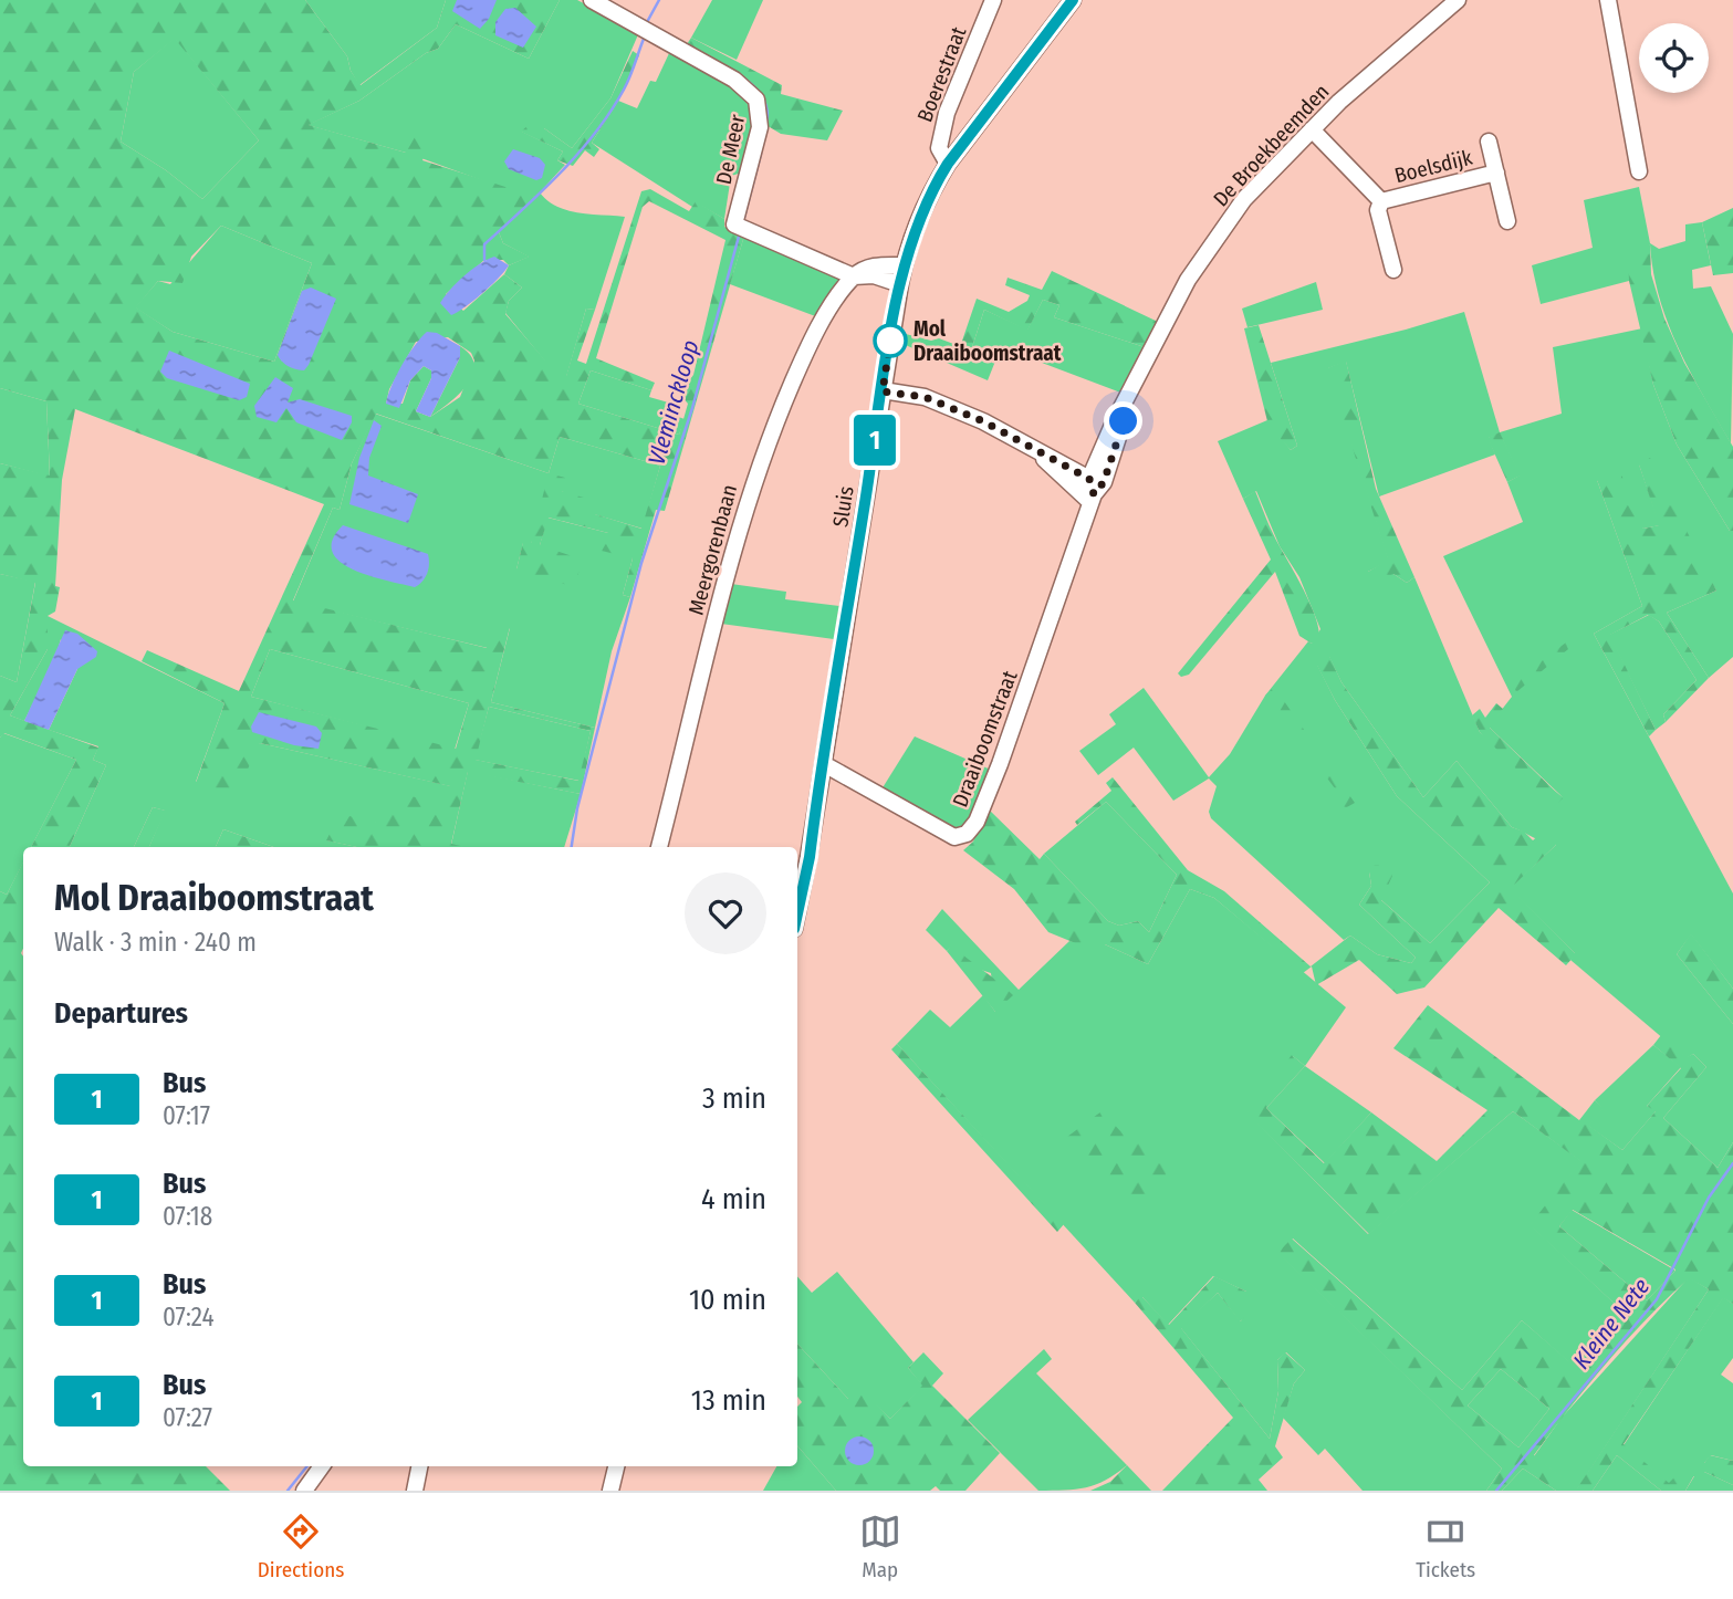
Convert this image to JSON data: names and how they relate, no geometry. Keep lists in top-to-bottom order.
{
  "streets": {
    "street": [
      "Boerestraat",
      "De Broekbeemden",
      "De Meer",
      "Boelsdijk",
      "Sluis",
      "Meergorenbaan",
      "Draaiboomstraat"
    ]
  },
  "crossings": [
    ["Boerestraat", "Sluis"],
    ["De Broekbeemden", "Boelsdijk"],
    ["De Broekbeemden", "Draaiboomstraat"],
    ["De Meer", "Meergorenbaan"],
    ["Sluis", "Draaiboomstraat"]
  ],
  "water": ["Vleminckloop", "Kleine Nete"],
  "places": ["Mol Draaiboomstraat"],
  "lines": ["bus line 1"],
  "page": {
    "on_map": "1",
    "heading": [
      ["Mol Draaiboomstraat", "Walk · 3 min · 240 m"],
      "Departures"
    ],
    "list": [
      {
        "mark": "1",
        "name": "Bus",
        "note": "07:17",
        "value": "3 min"
      },
      {
        "mark": "1",
        "name": "Bus",
        "note": "07:18",
        "value": "4 min"
      },
      {
        "mark": "1",
        "name": "Bus",
        "note": "07:24",
        "value": "10 min"
      },
      {
        "mark": "1",
        "name": "Bus",
        "note": "07:27",
        "value": "13 min"
      }
    ],
    "tabs": ["Directions", "Map", "Tickets"]
  }
}
